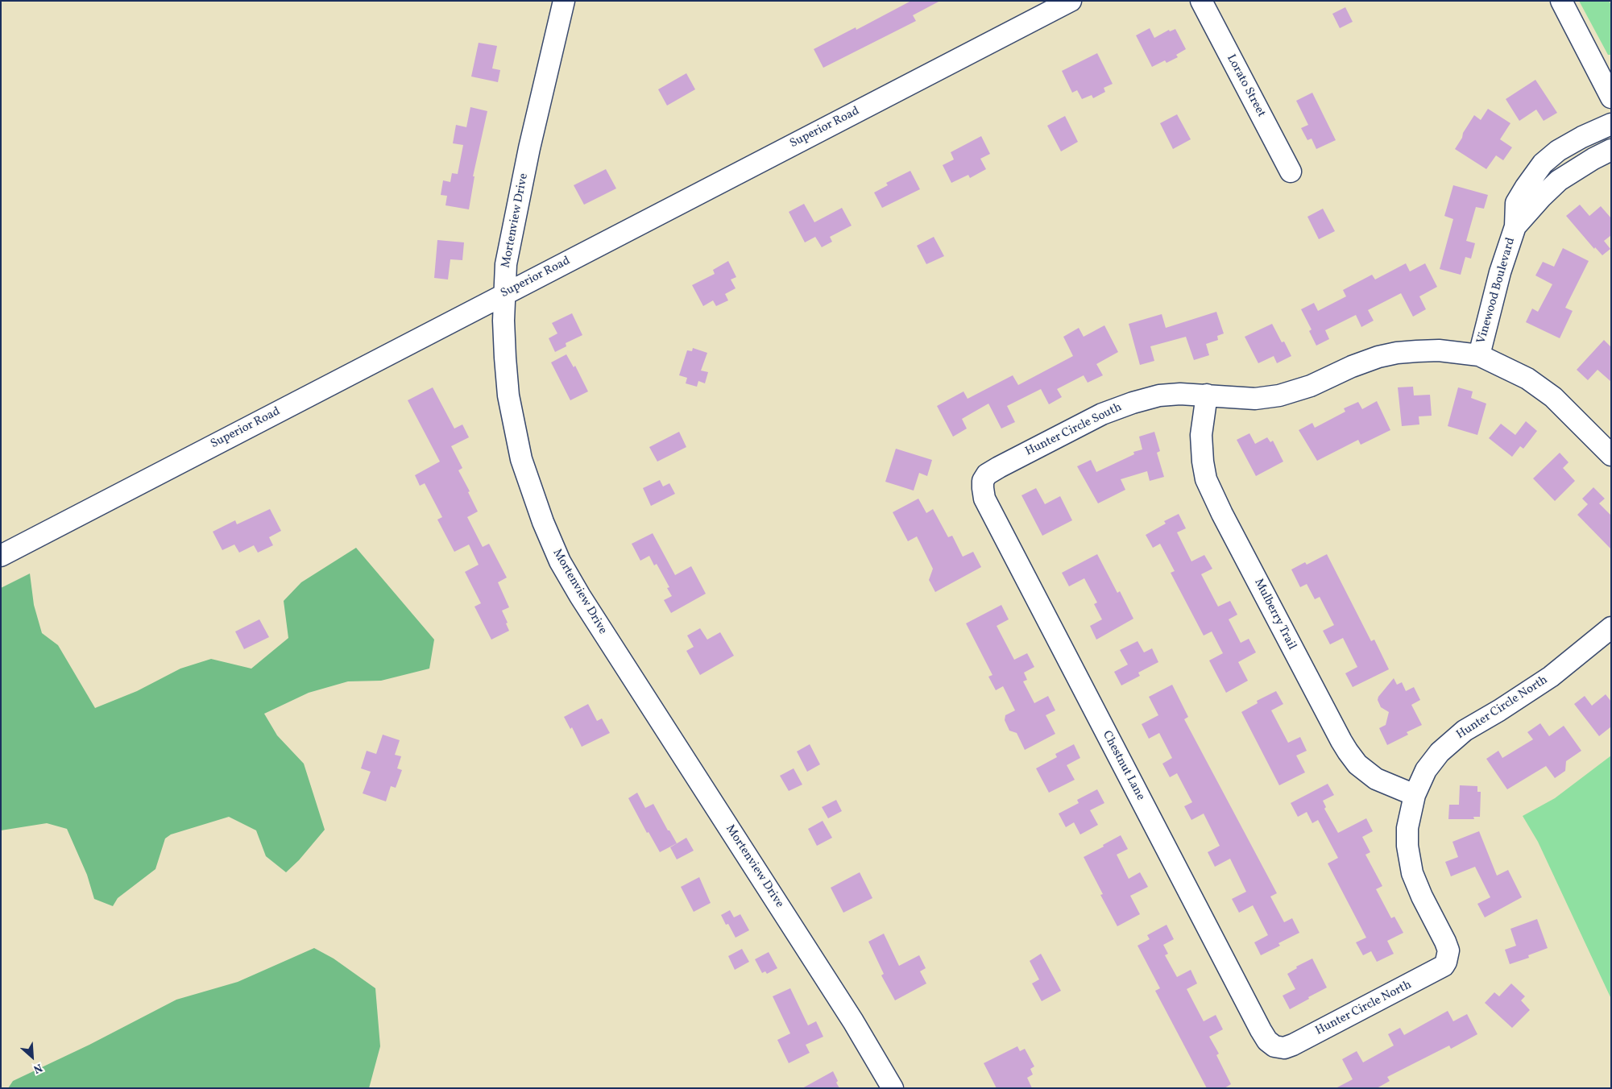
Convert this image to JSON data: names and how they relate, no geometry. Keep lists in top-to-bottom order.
{
  "streets": {
    "street": [
      "Lorato Street",
      "Superior Road",
      "Mortenview Drive",
      "Vinewood Boulevard",
      "Hunter Circle South",
      "Mulberry Trail",
      "Hunter Circle North",
      "Chestnut Lane"
    ]
  },
  "crossings": [
    ["Superior Road", "Mortenview Drive"],
    ["Vinewood Boulevard", "Hunter Circle South"],
    ["Hunter Circle South", "Mulberry Trail"],
    ["Hunter Circle South", "Chestnut Lane"],
    ["Mulberry Trail", "Hunter Circle North"],
    ["Hunter Circle North", "Chestnut Lane"]
  ],
  "north": "bottom right"
}
